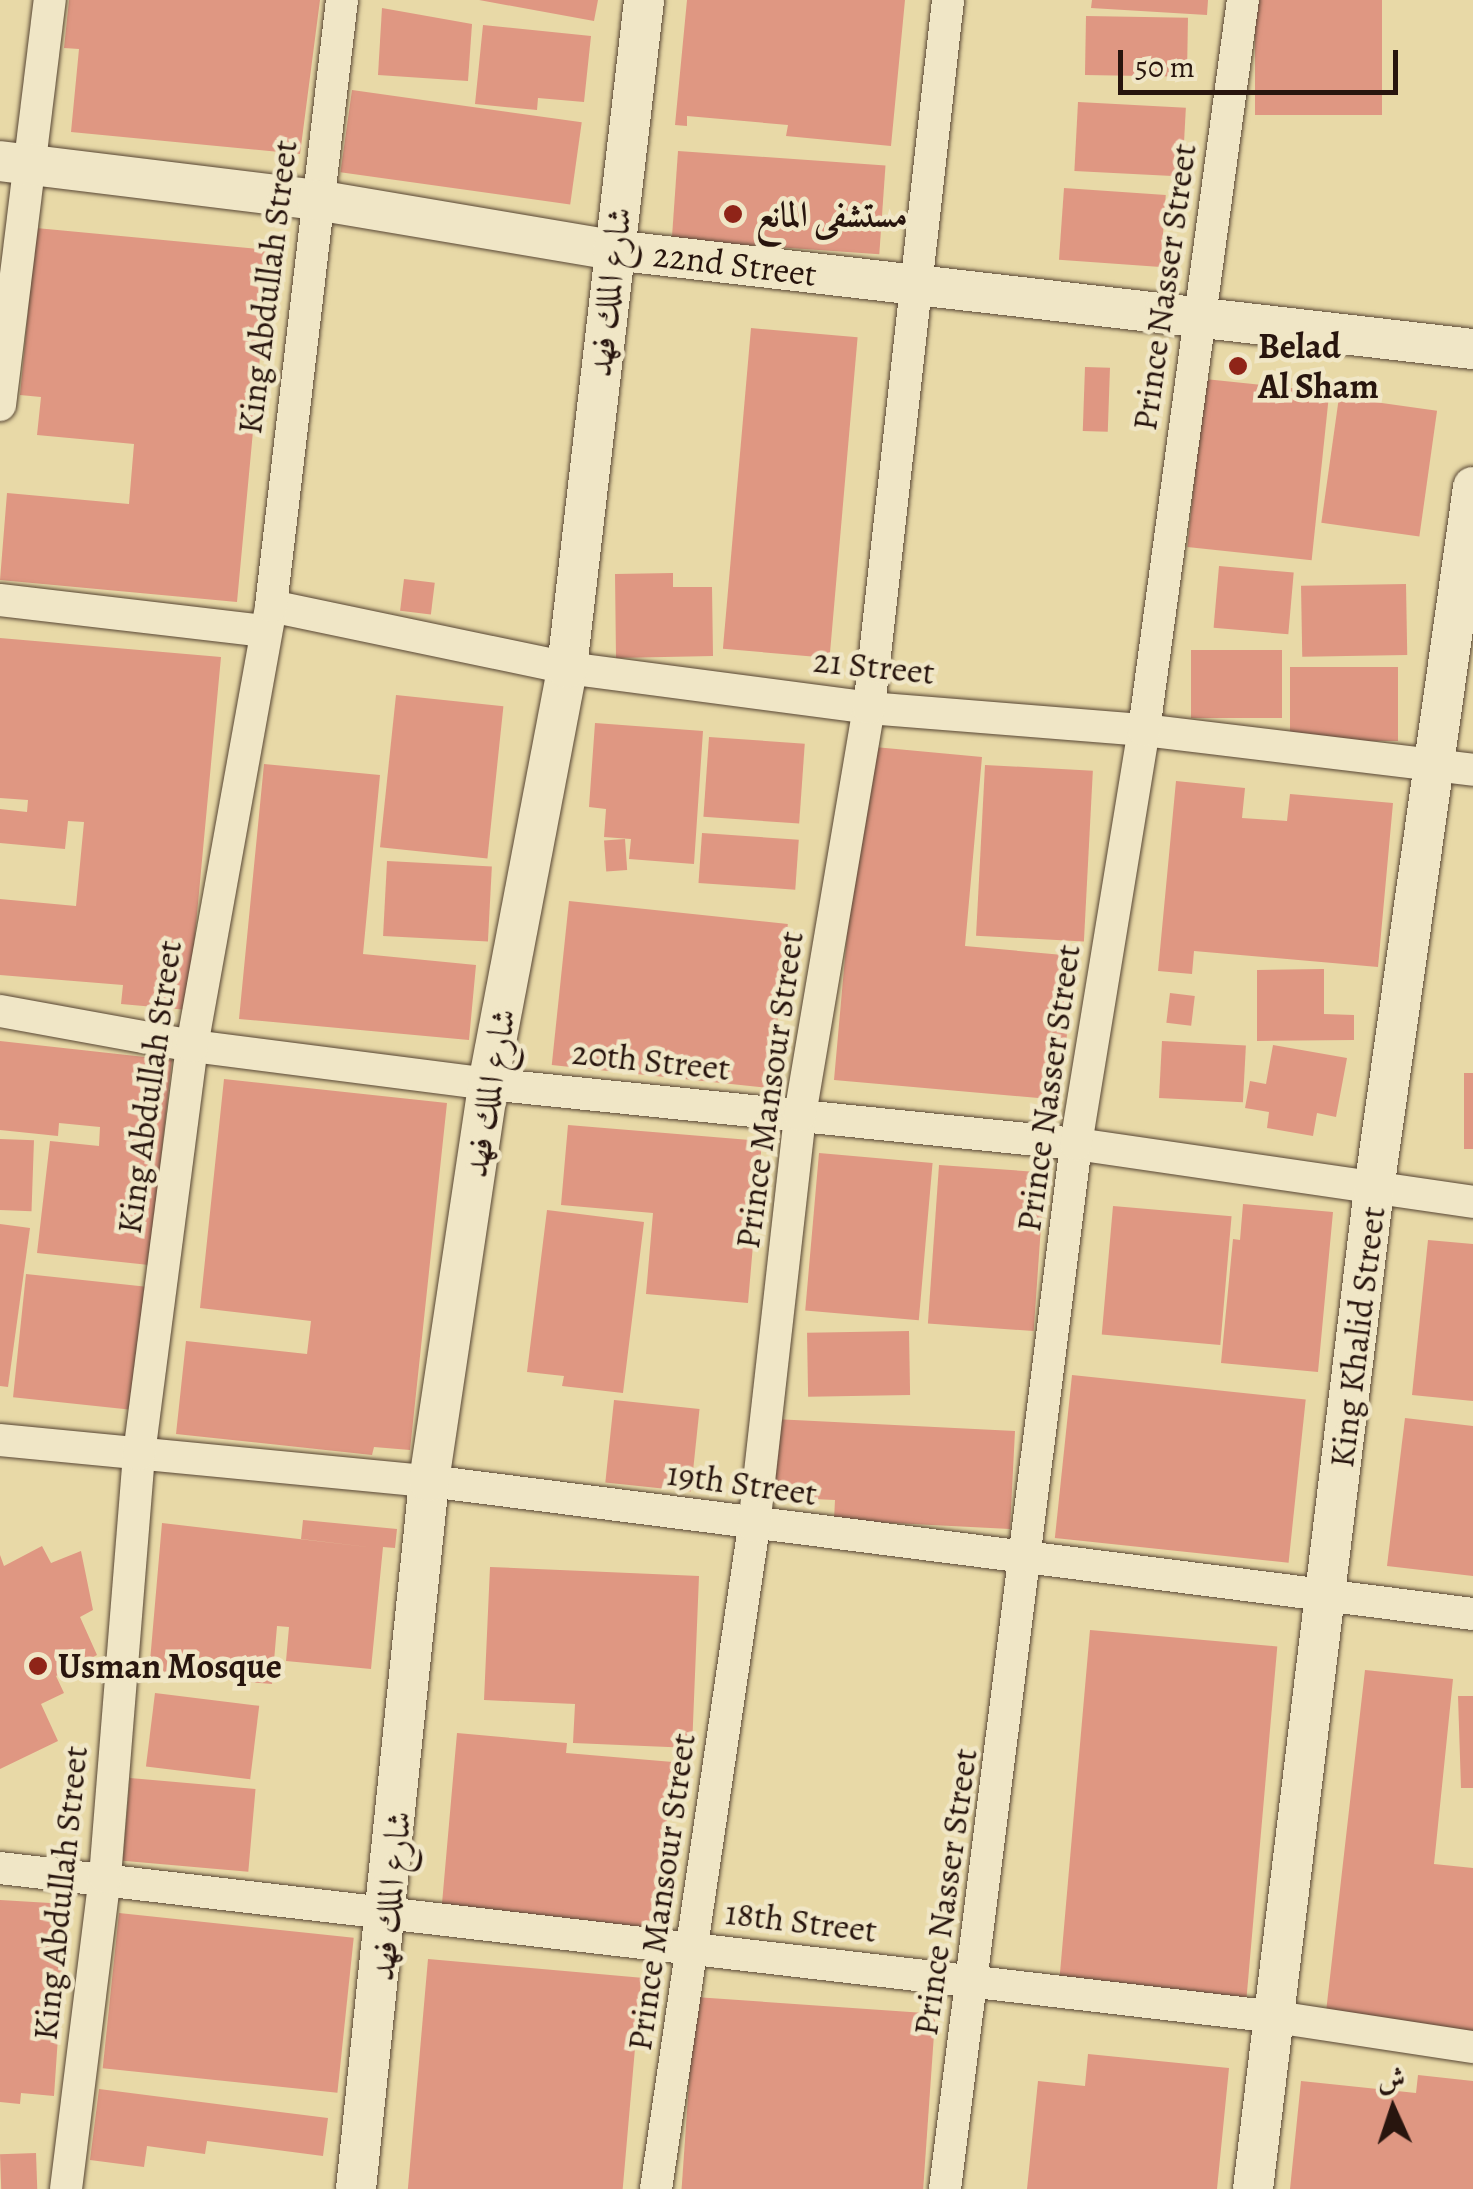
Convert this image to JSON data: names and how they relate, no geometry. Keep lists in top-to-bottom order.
{
  "streets": {
    "street": [
      "22nd Street",
      "King Abdullah Street",
      "Prince Nasser Street",
      "شارع الملك فهد",
      "21 Street",
      "20th Street",
      "Prince Mansour Street",
      "King Khalid Street",
      "19th Street",
      "18th Street"
    ]
  },
  "crossings": [
    ["22nd Street", "King Abdullah Street"],
    ["22nd Street", "Prince Nasser Street"],
    ["22nd Street", "شارع الملك فهد"],
    ["22nd Street", "Prince Mansour Street"],
    ["King Abdullah Street", "21 Street"],
    ["King Abdullah Street", "20th Street"],
    ["King Abdullah Street", "19th Street"],
    ["King Abdullah Street", "18th Street"],
    ["Prince Nasser Street", "21 Street"],
    ["Prince Nasser Street", "20th Street"],
    ["Prince Nasser Street", "19th Street"],
    ["Prince Nasser Street", "18th Street"],
    ["شارع الملك فهد", "21 Street"],
    ["شارع الملك فهد", "20th Street"],
    ["شارع الملك فهد", "19th Street"],
    ["شارع الملك فهد", "18th Street"],
    ["21 Street", "Prince Mansour Street"],
    ["21 Street", "King Khalid Street"],
    ["20th Street", "Prince Mansour Street"],
    ["20th Street", "King Khalid Street"],
    ["Prince Mansour Street", "19th Street"],
    ["Prince Mansour Street", "18th Street"],
    ["King Khalid Street", "19th Street"],
    ["King Khalid Street", "18th Street"]
  ],
  "places": ["مستشفى المانع", "Belad Al Sham", "Usman Mosque"],
  "scale_bar": "50 m",
  "north": "top"
}
